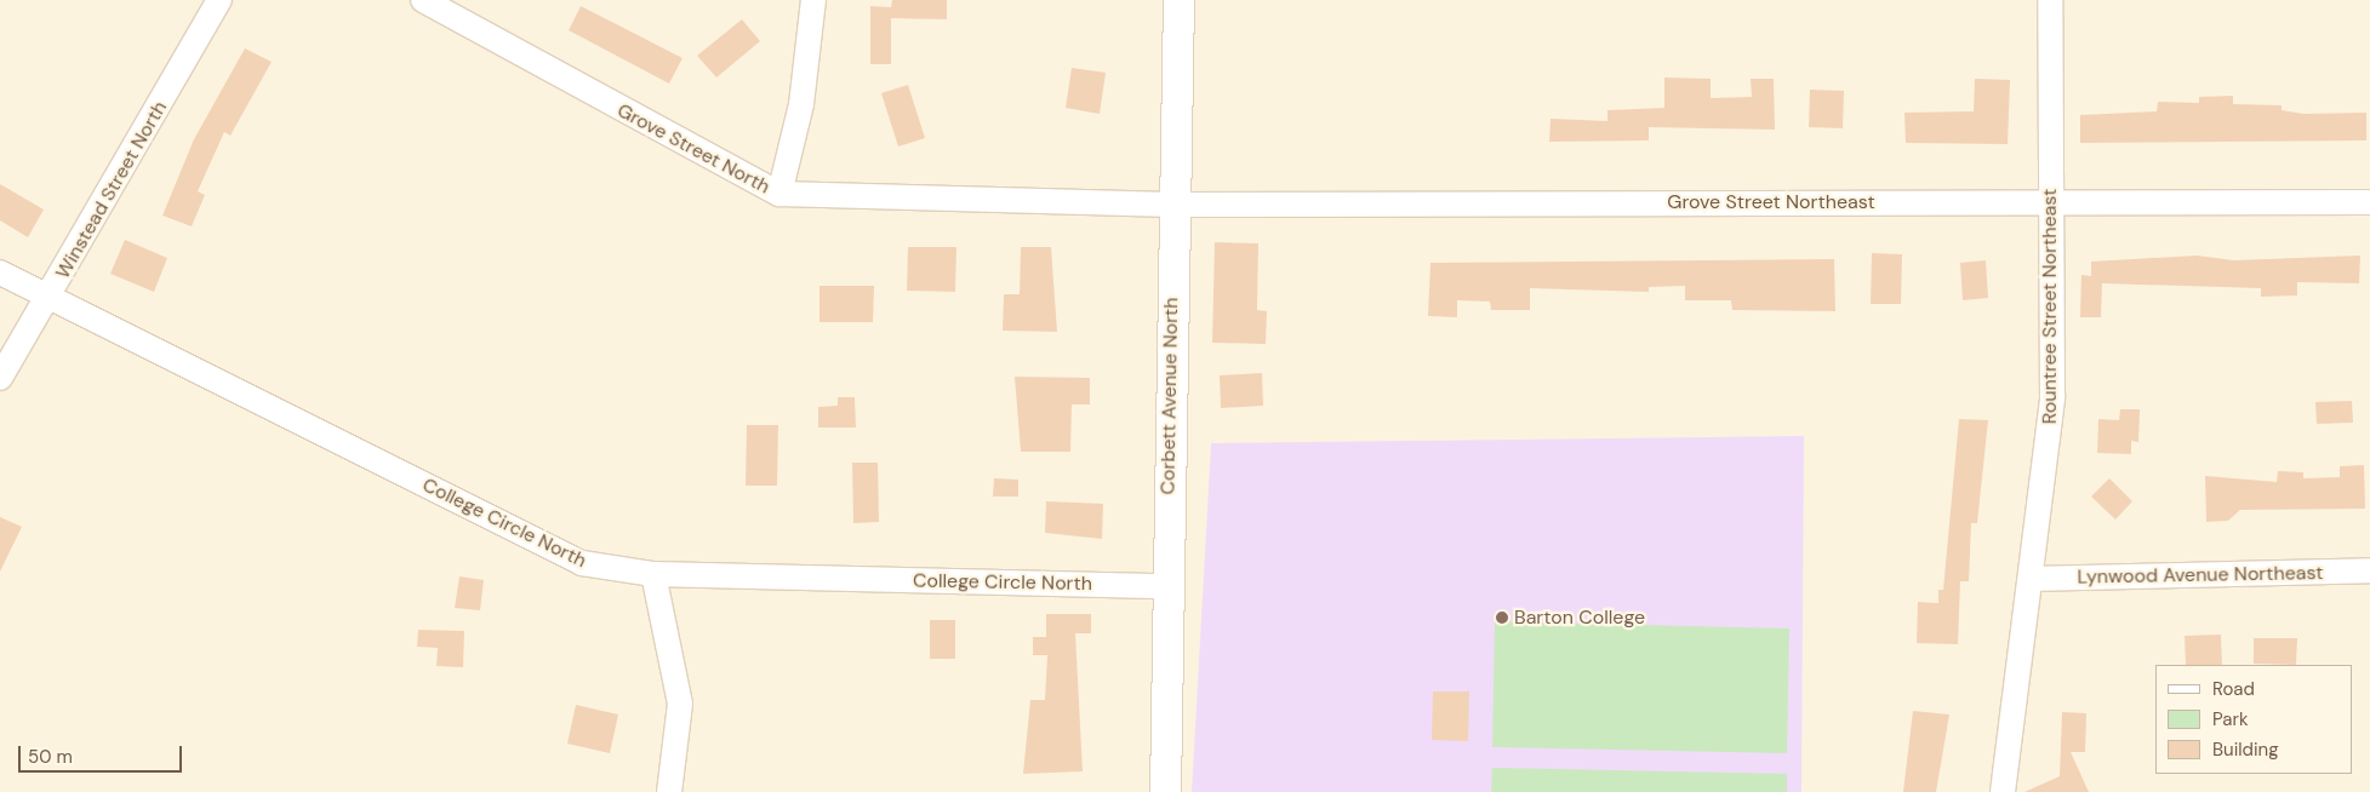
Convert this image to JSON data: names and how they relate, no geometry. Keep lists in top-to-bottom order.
{
  "streets": {
    "street": [
      "Grove Street North",
      "Winstead Street North",
      "Grove Street Northeast",
      "Rountree Street Northeast",
      "Corbett Avenue North",
      "College Circle North",
      "Lynwood Avenue Northeast"
    ]
  },
  "crossings": [
    ["Grove Street North", "Grove Street Northeast"],
    ["Grove Street North", "Corbett Avenue North"],
    ["Winstead Street North", "College Circle North"],
    ["Grove Street Northeast", "Rountree Street Northeast"],
    ["Grove Street Northeast", "Corbett Avenue North"],
    ["Rountree Street Northeast", "Lynwood Avenue Northeast"],
    ["Corbett Avenue North", "College Circle North"]
  ],
  "places": ["Barton College"],
  "legend": ["Road", "Park", "Building"],
  "scale_bar": "50 m"
}
